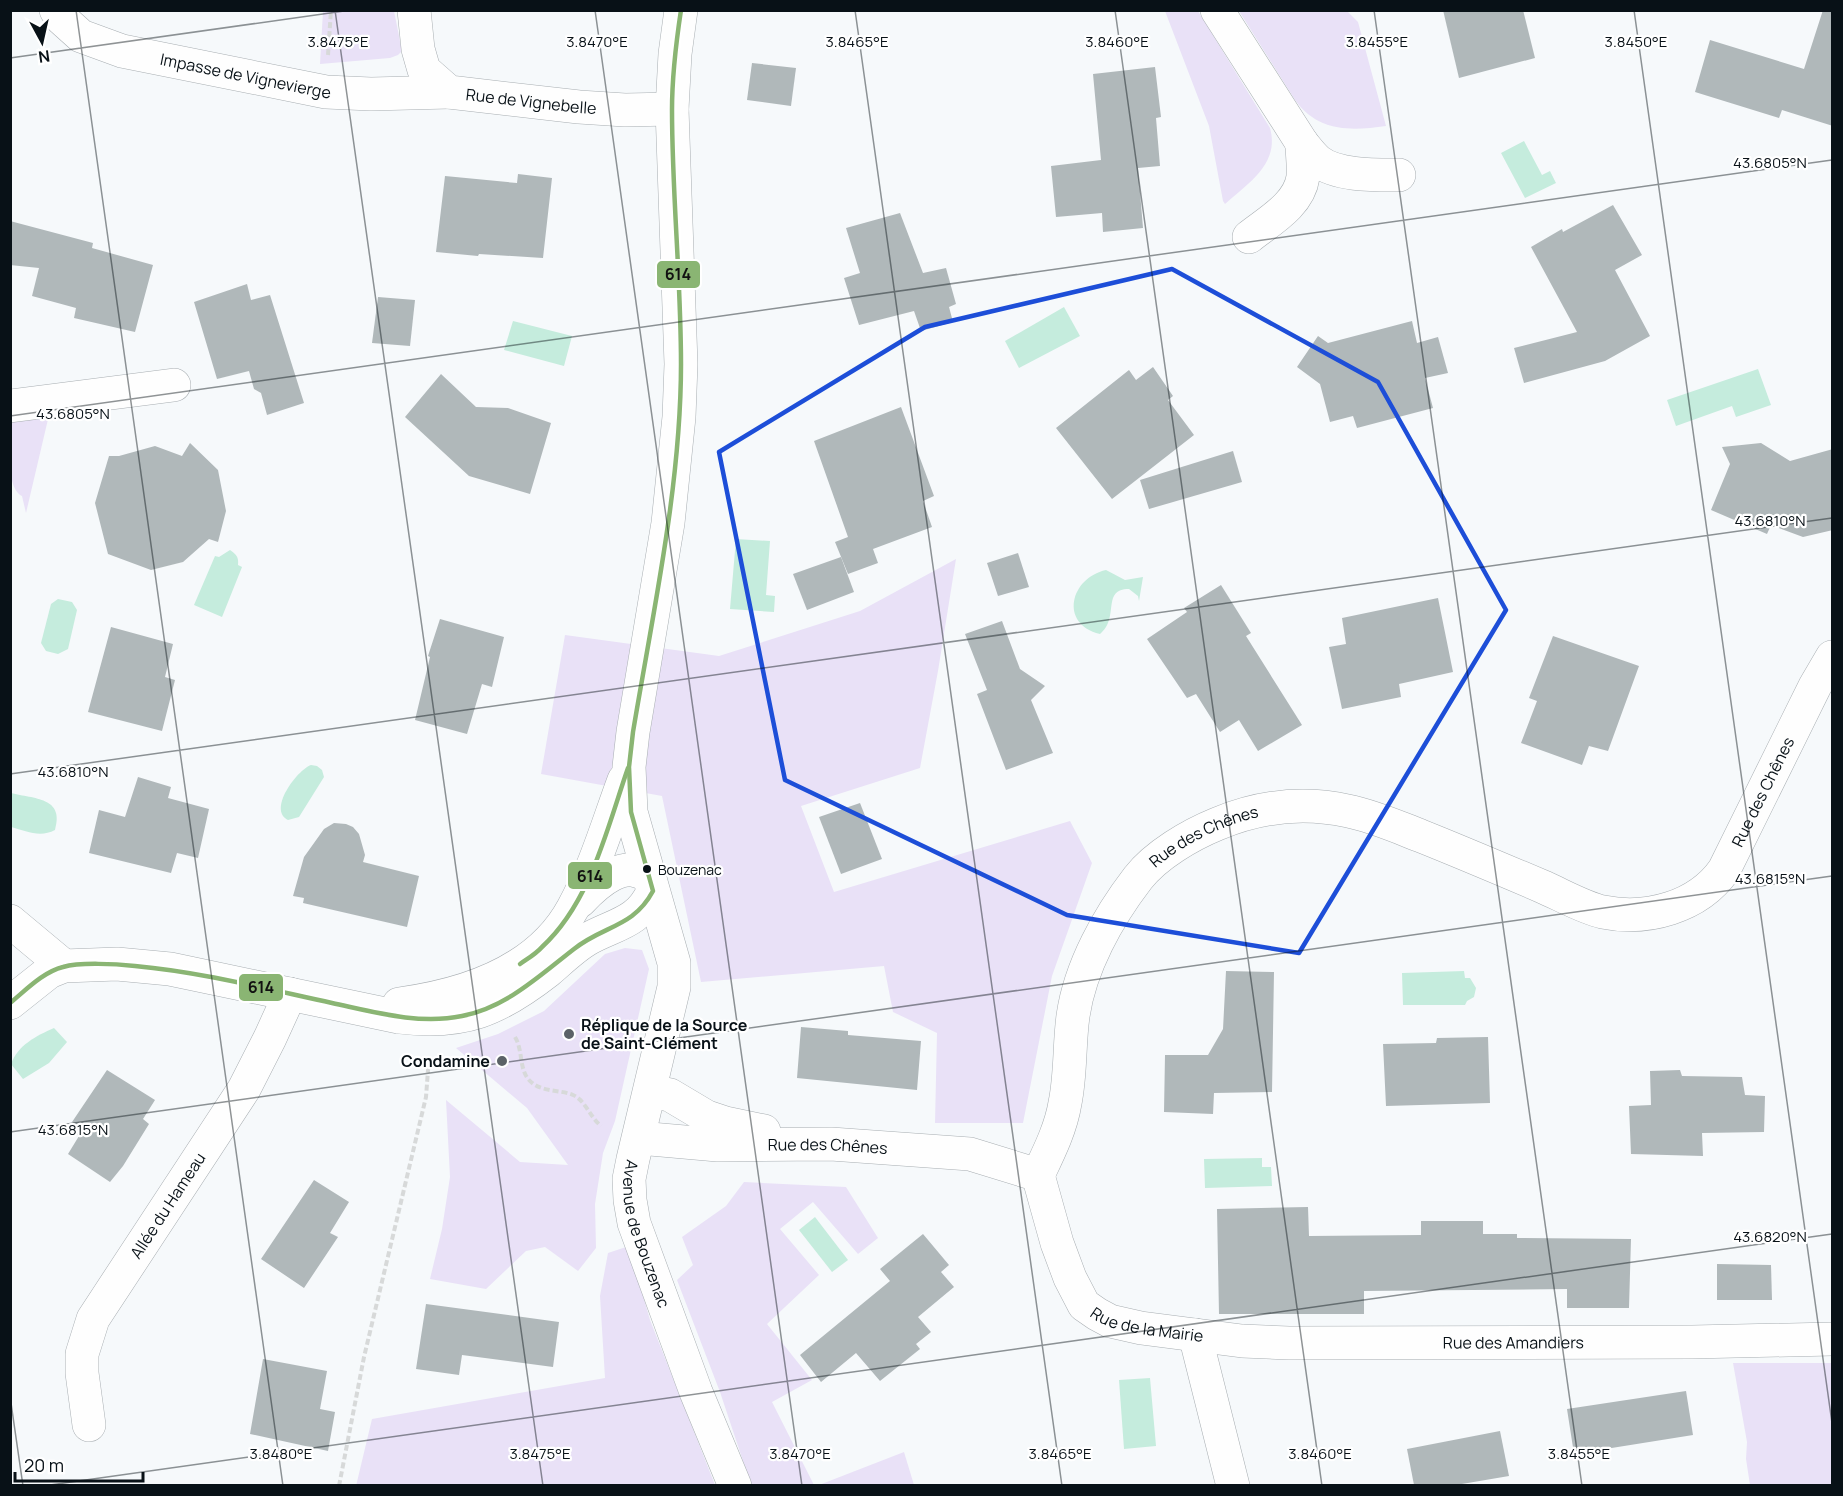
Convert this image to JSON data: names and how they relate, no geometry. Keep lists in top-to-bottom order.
{
  "streets": {
    "street": [
      "Impasse de Vignevierge",
      "Rue de Vignebelle",
      "Rue des Chênes",
      "Allée du Hameau",
      "Avenue de Bouzenac",
      "Rue de la Mairie",
      "Rue des Amandiers"
    ]
  },
  "crossings": [
    ["Impasse de Vignevierge", "Rue de Vignebelle"],
    ["Rue de Vignebelle", "Avenue de Bouzenac"],
    ["Rue des Chênes", "Avenue de Bouzenac"],
    ["Rue des Chênes", "Rue de la Mairie"],
    ["Rue de la Mairie", "Rue des Amandiers"]
  ],
  "places": ["Bouzenac", "Réplique de la Source de Saint-Clément", "Condamine"],
  "lines": ["transit line 614"],
  "scale_bar": "20 m",
  "north": "bottom",
  "coordinates": [
    "3.8475°E",
    "3.8470°E",
    "3.8465°E",
    "3.8460°E",
    "3.8455°E",
    "3.8450°E",
    "43.6805°N",
    "43.6810°N",
    "43.6815°N",
    "43.6820°N",
    "3.8480°E"
  ]
}
